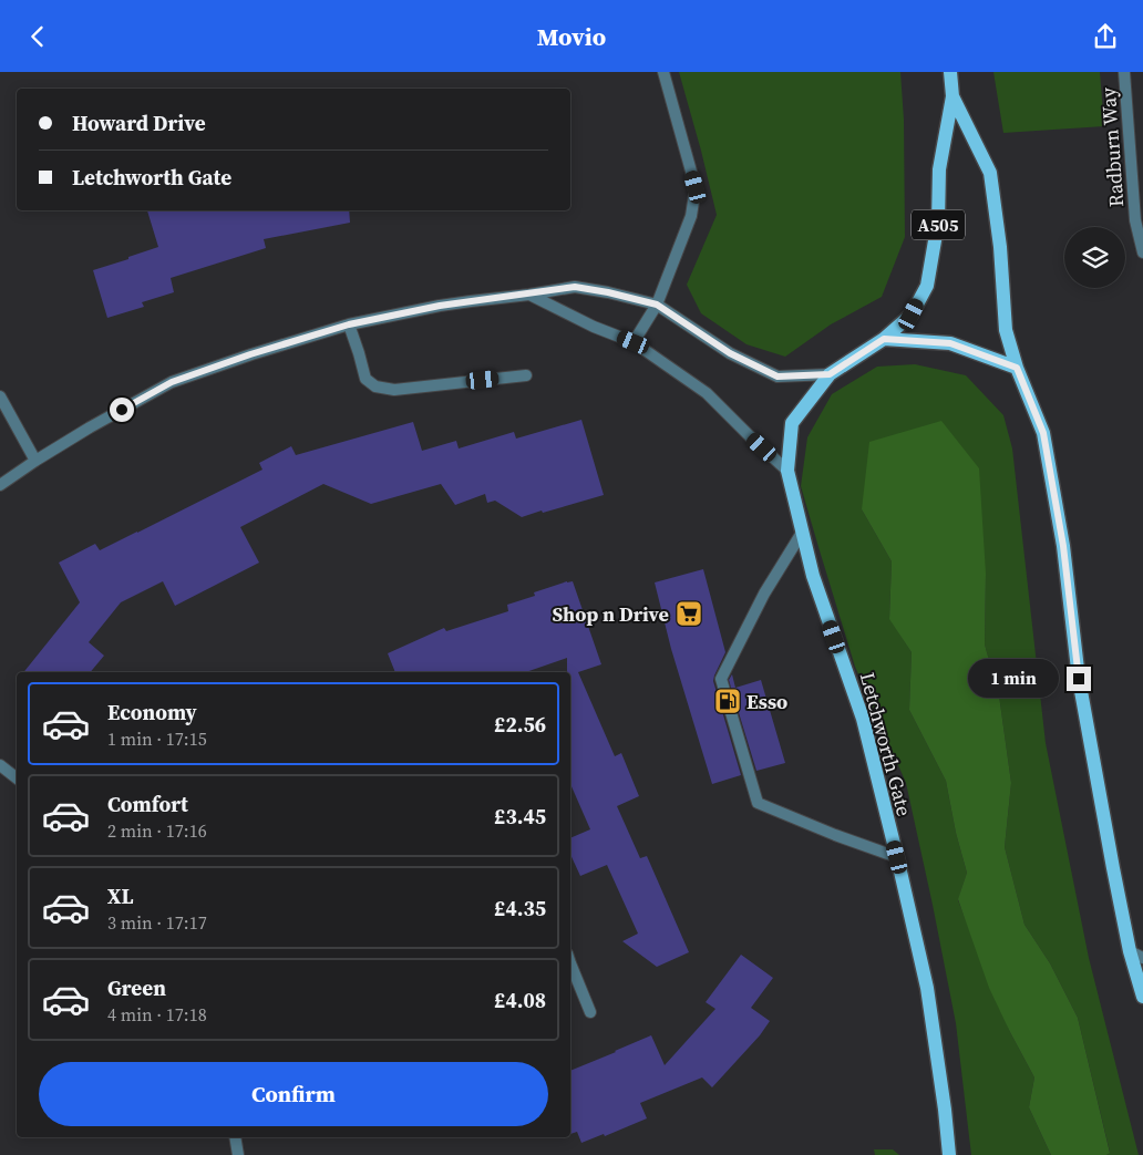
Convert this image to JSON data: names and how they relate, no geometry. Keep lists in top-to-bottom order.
{
  "streets": {
    "main road": ["A505", "Letchworth Gate"],
    "street": ["Radburn Way"]
  },
  "crossings": [
    ["A505", "Letchworth Gate"]
  ],
  "places": {
    "supermarket": ["Shop n Drive"],
    "fuel station": ["Esso"]
  },
  "page": {
    "header": "Movio",
    "banner": ["Howard Drive", "Letchworth Gate"],
    "bubble": "1 min",
    "list": [
      {
        "name": "Economy",
        "note": "1 min · 17:15",
        "value": "£2.56"
      },
      {
        "name": "Comfort",
        "note": "2 min · 17:16",
        "value": "£3.45"
      },
      {
        "name": "XL",
        "note": "3 min · 17:17",
        "value": "£4.35"
      },
      {
        "name": "Green",
        "note": "4 min · 17:18",
        "value": "£4.08"
      }
    ],
    "buttons": "Confirm"
  }
}
